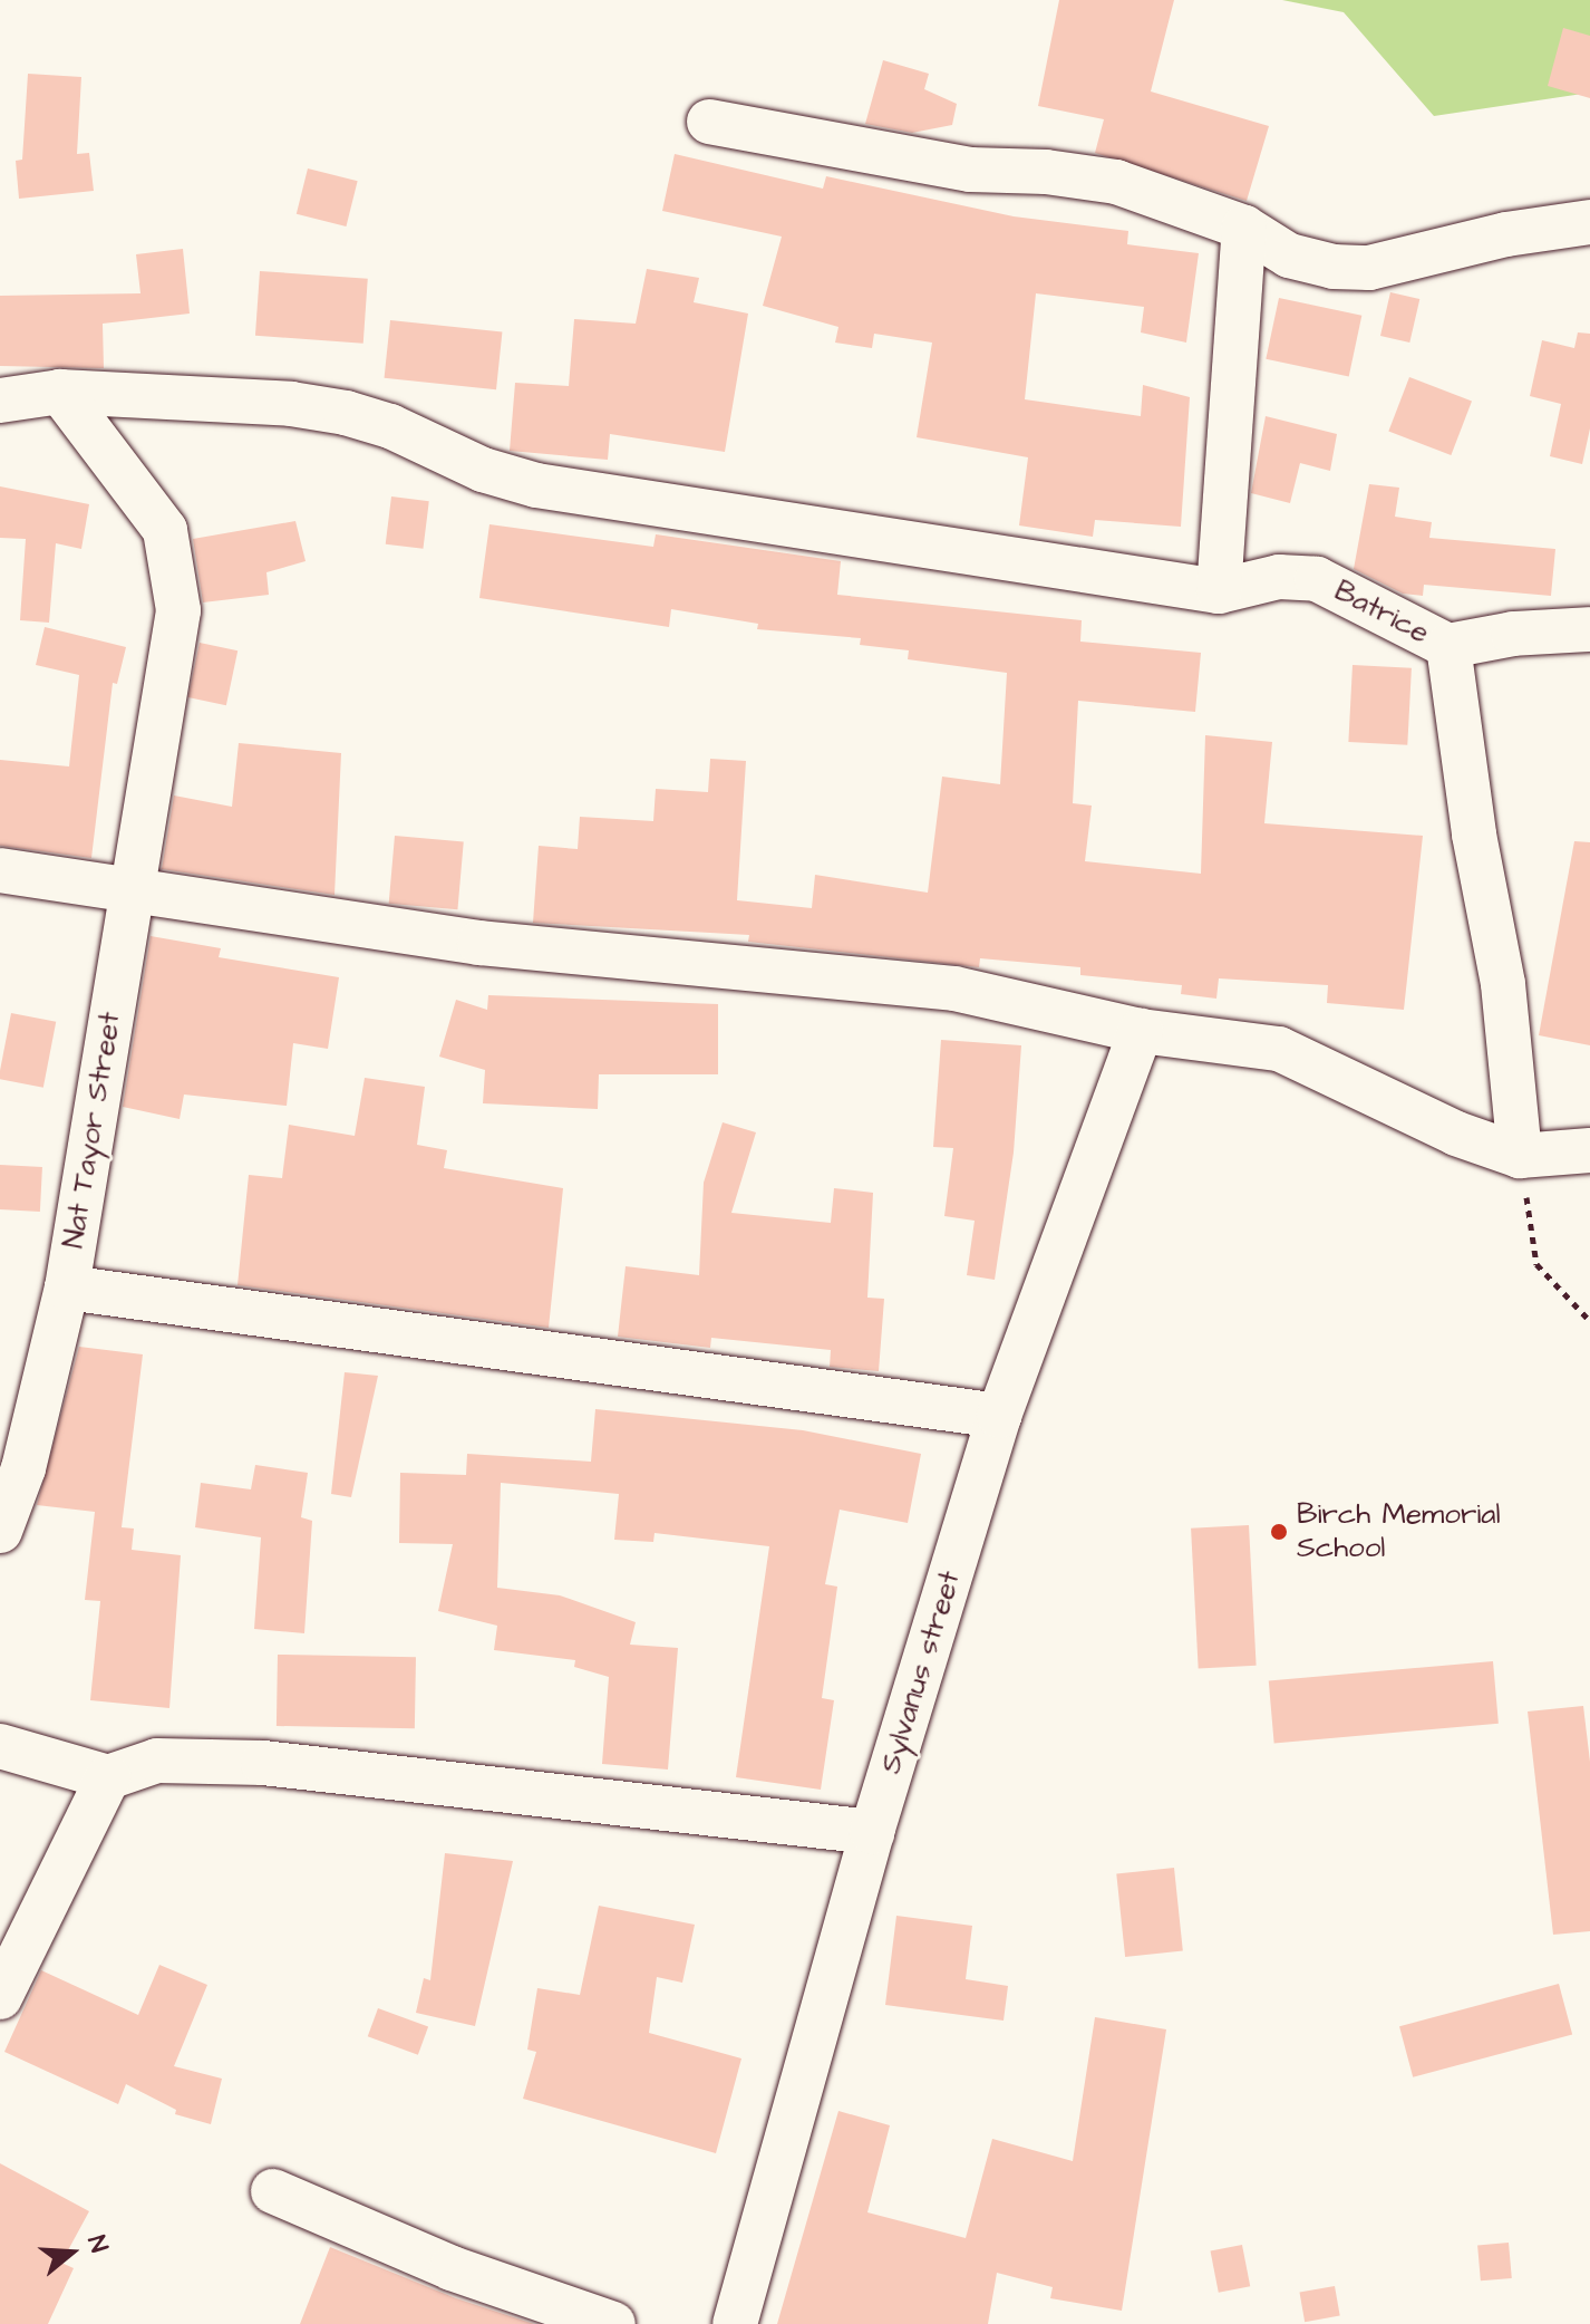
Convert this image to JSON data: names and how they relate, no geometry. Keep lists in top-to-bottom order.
{
  "streets": {
    "street": ["Batrice", "Nat Tayor Street", "Sylvanus street"]
  },
  "places": ["Birch Memorial School"],
  "north": "right"
}
